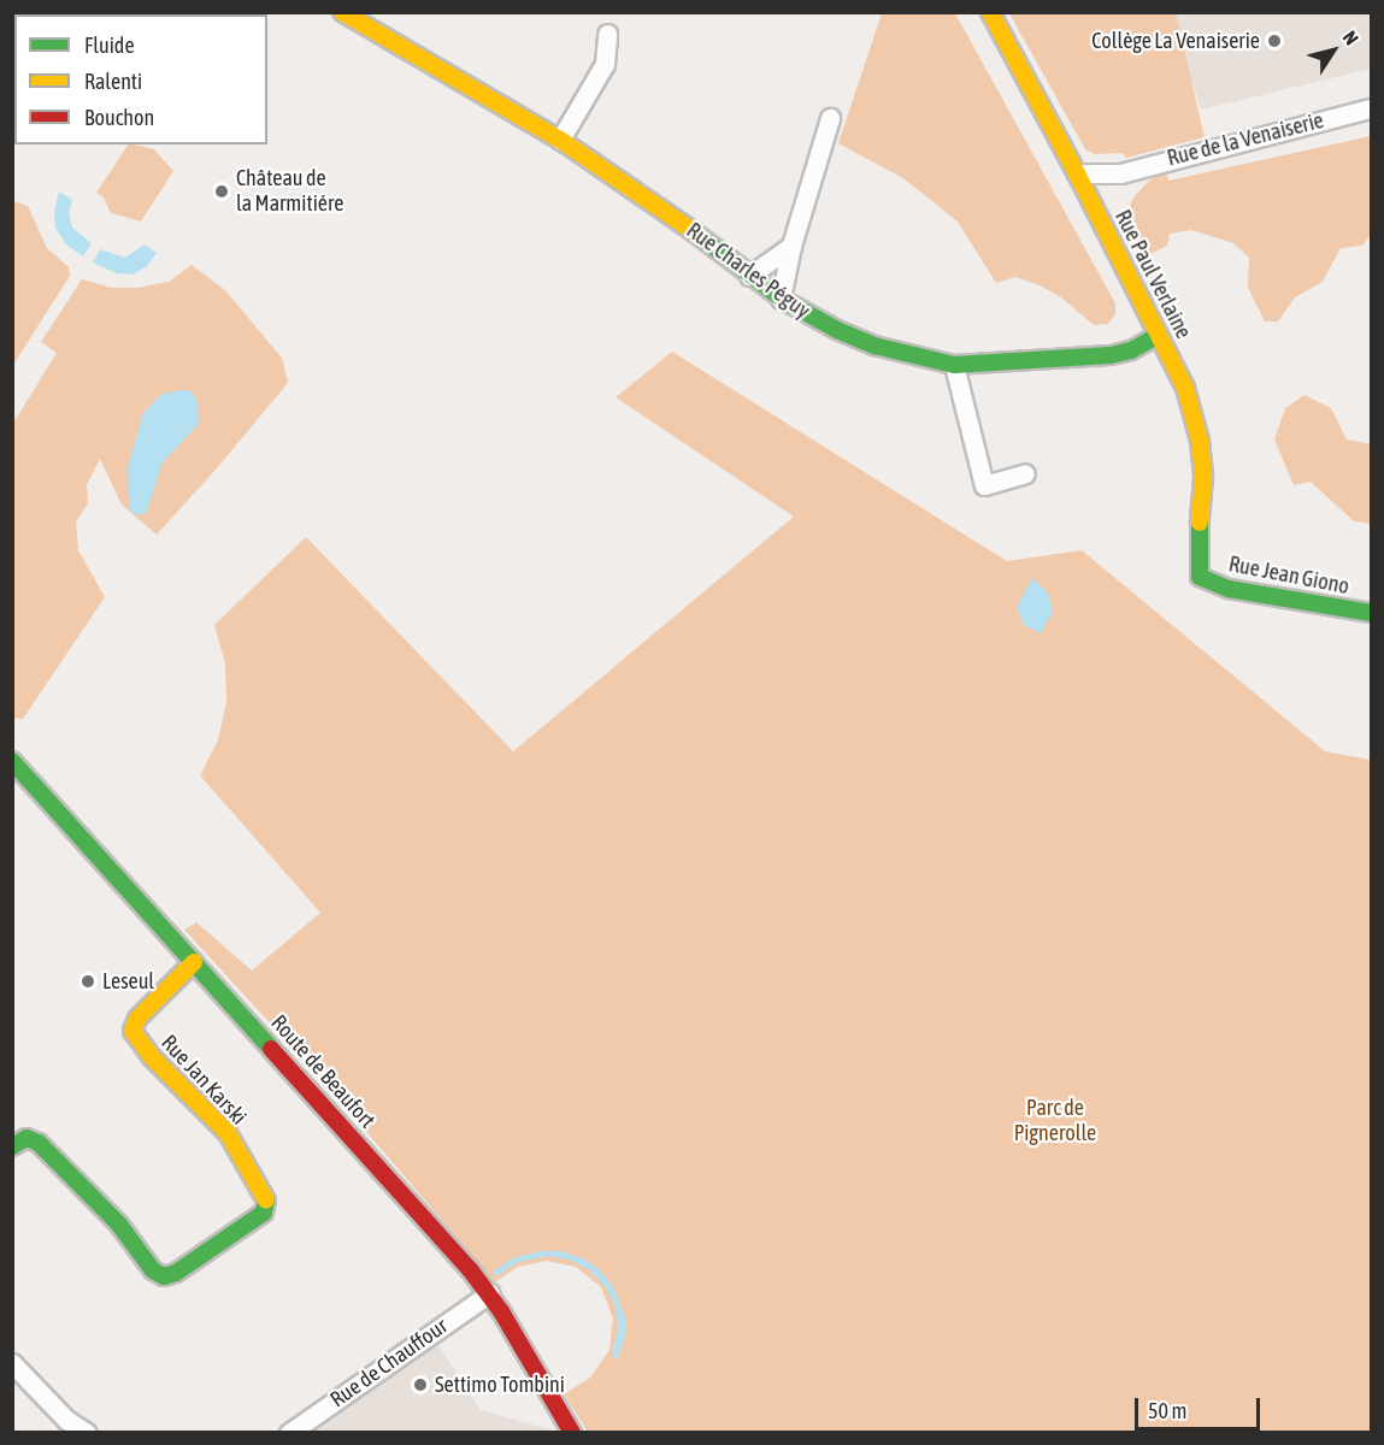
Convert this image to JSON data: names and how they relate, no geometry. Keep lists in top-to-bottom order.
{
  "streets": {
    "street": [
      "Rue de la Venaiserie",
      "Rue Charles Péguy",
      "Rue Paul Verlaine",
      "Rue Jean Giono",
      "Route de Beaufort",
      "Rue Jan Karski",
      "Rue de Chauffour"
    ]
  },
  "crossings": [
    ["Rue de la Venaiserie", "Rue Paul Verlaine"],
    ["Rue Charles Péguy", "Rue Paul Verlaine"],
    ["Rue Paul Verlaine", "Rue Jean Giono"],
    ["Route de Beaufort", "Rue Jan Karski"],
    ["Route de Beaufort", "Rue de Chauffour"]
  ],
  "parks": ["Parc de Pignerolle"],
  "places": [
    "Collège La Venaiserie",
    "Château de la Marmitiére",
    "Leseul",
    "Settimo Tombini"
  ],
  "legend": ["Fluide", "Ralenti", "Bouchon"],
  "scale_bar": "50 m",
  "north": "top right"
}
